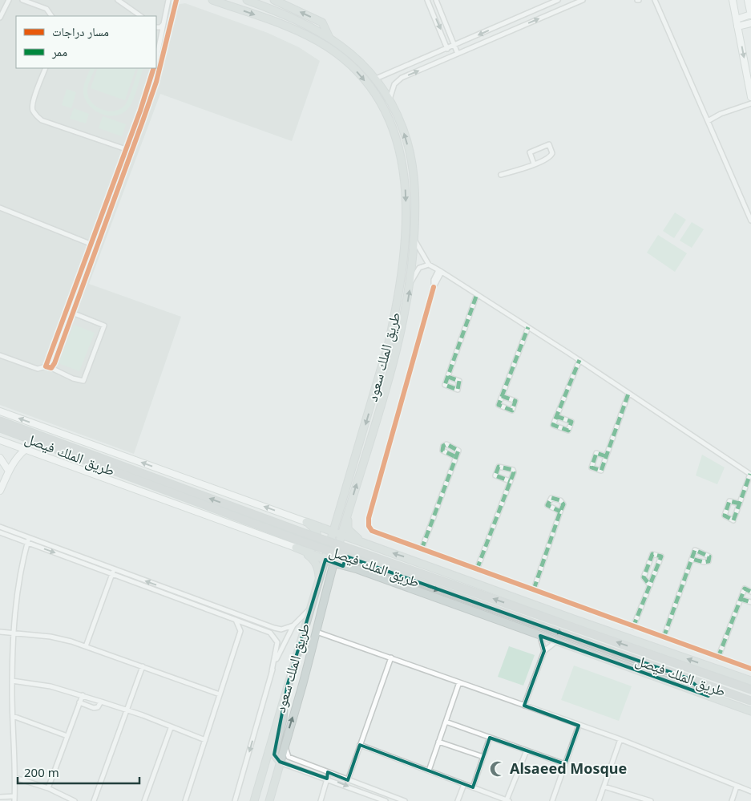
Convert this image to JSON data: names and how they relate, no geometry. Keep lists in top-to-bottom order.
{
  "streets": {
    "highway": ["طريق الملك فيصل"],
    "main road": ["طريق الملك سعود"]
  },
  "places": {
    "mosque": ["Alsaeed Mosque"]
  },
  "legend": ["مسار دراجات", "ممر"],
  "scale_bar": "200 m"
}
